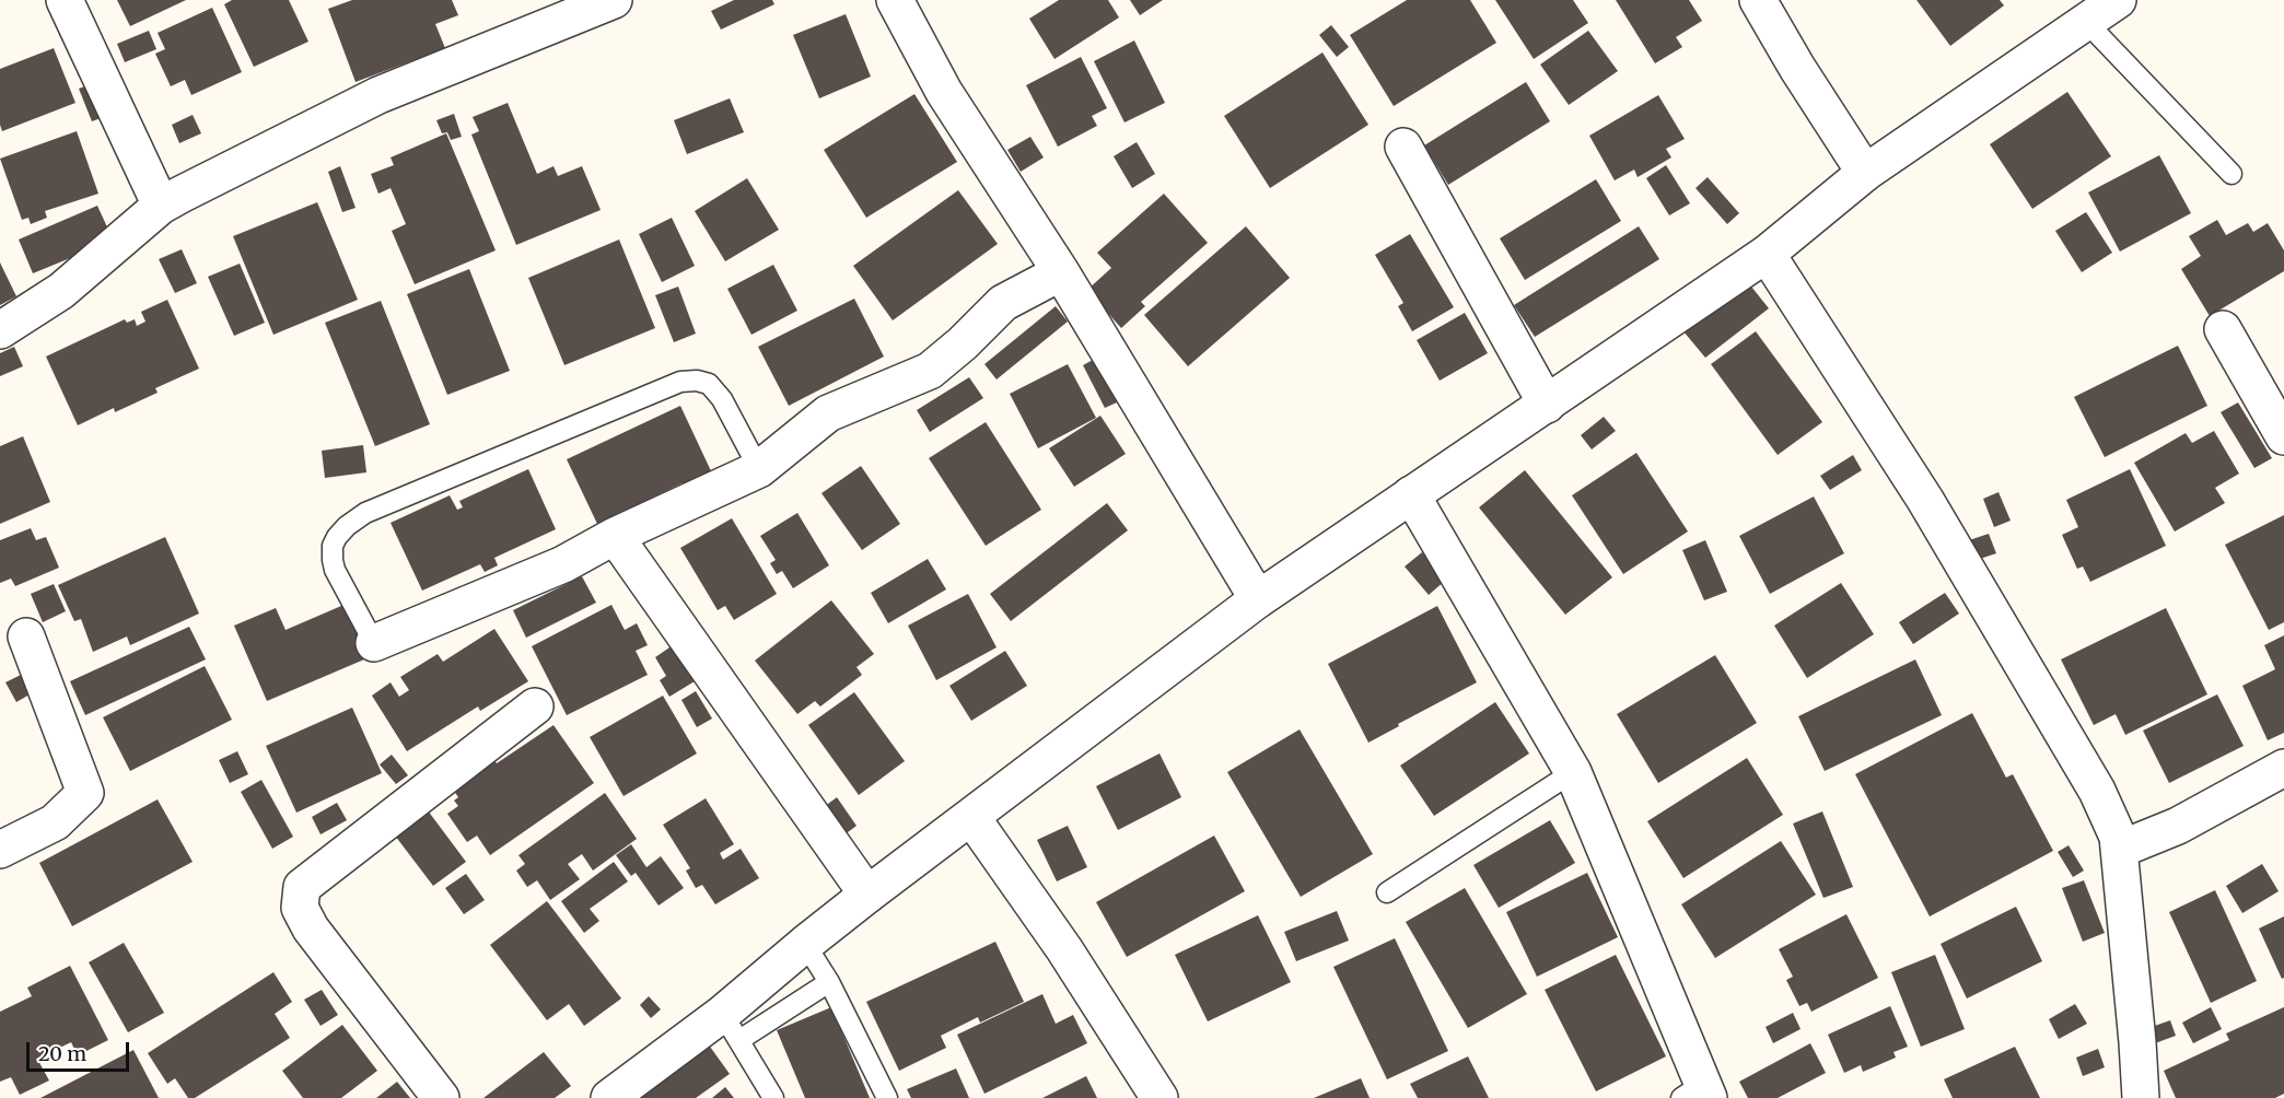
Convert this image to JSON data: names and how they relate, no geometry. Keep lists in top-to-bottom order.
{
  "scale_bar": "20 m"
}
